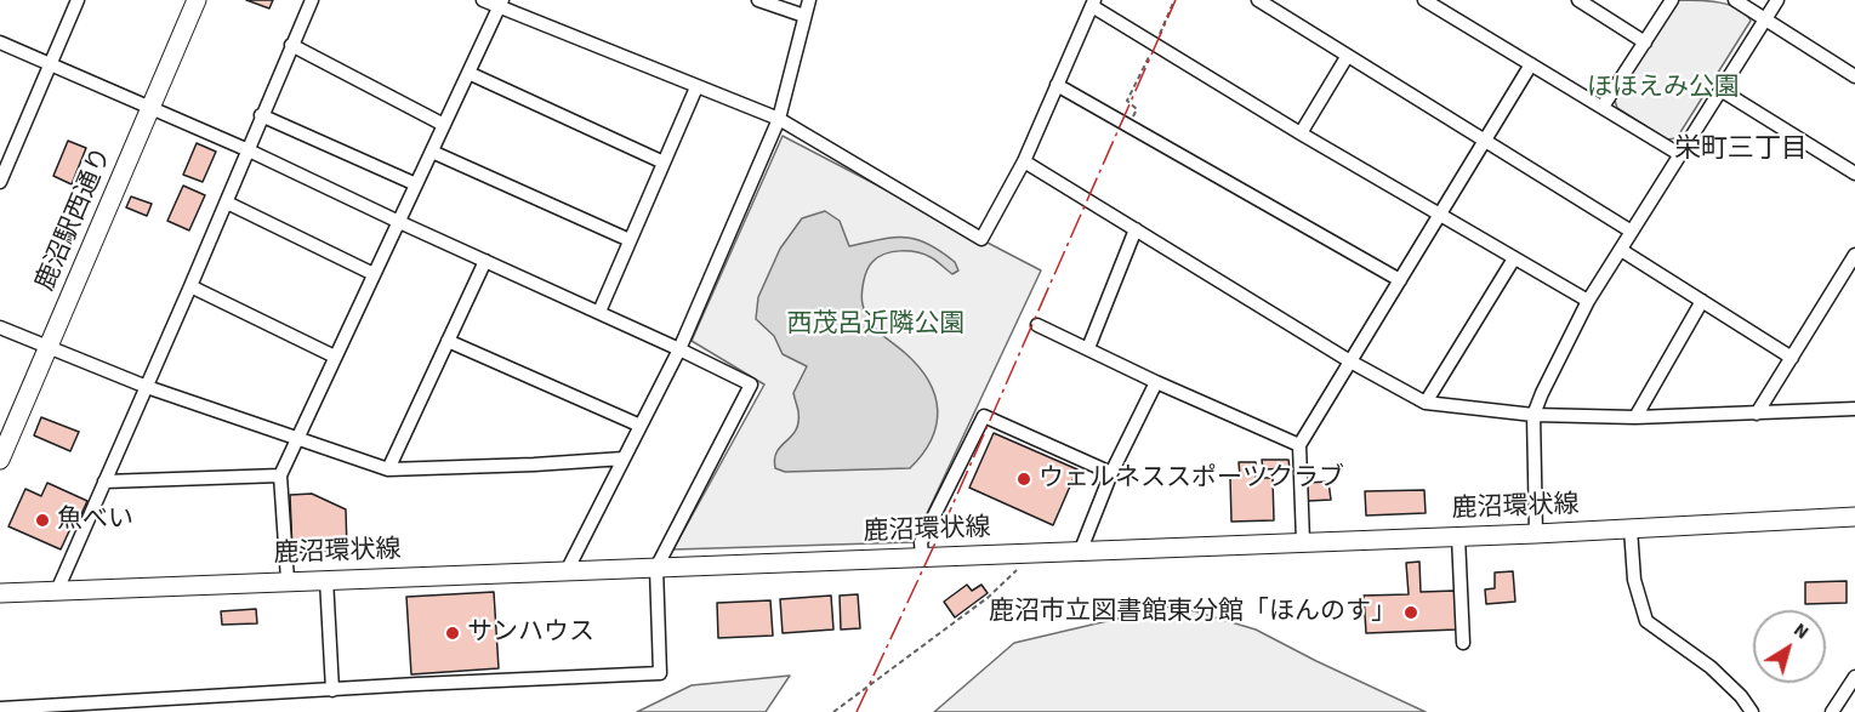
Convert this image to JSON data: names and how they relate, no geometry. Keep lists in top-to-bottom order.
{
  "streets": {
    "main road": ["鹿沼駅西通り", "鹿沼環状線"]
  },
  "districts": ["栄町三丁目"],
  "parks": ["ほほえみ公園", "西茂呂近隣公園"],
  "places": [
    "ウェルネススポーツクラブ",
    "魚べい",
    "鹿沼市立図書館東分館「ほんのす」",
    "サンハウス"
  ],
  "north": "top right"
}
